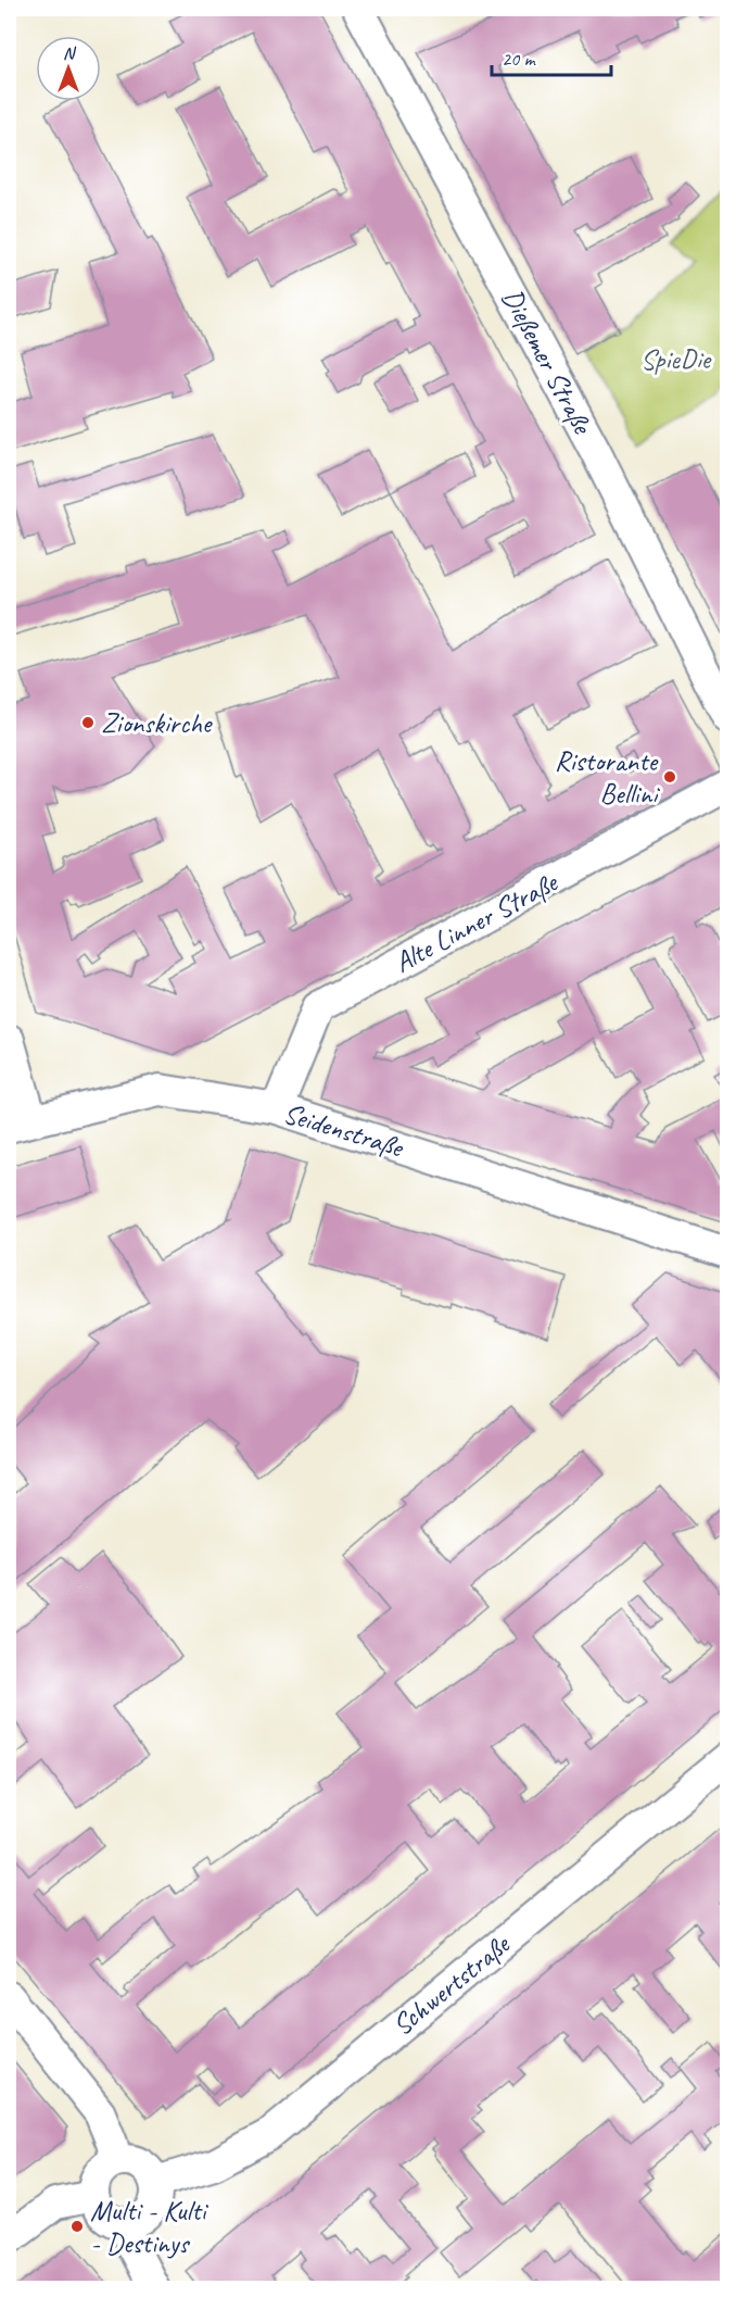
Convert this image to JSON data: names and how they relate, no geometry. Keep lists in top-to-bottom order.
{
  "streets": {
    "street": [
      "Dießemer Straße",
      "Alte Linner Straße",
      "Seidenstraße",
      "Schwertstraße"
    ]
  },
  "crossings": [
    ["Alte Linner Straße", "Seidenstraße"]
  ],
  "parks": ["SpieDie"],
  "places": ["Zionskirche", "Ristorante Bellini", "Multi - Kulti - Destinys"],
  "scale_bar": "20 m",
  "north": "top"
}
